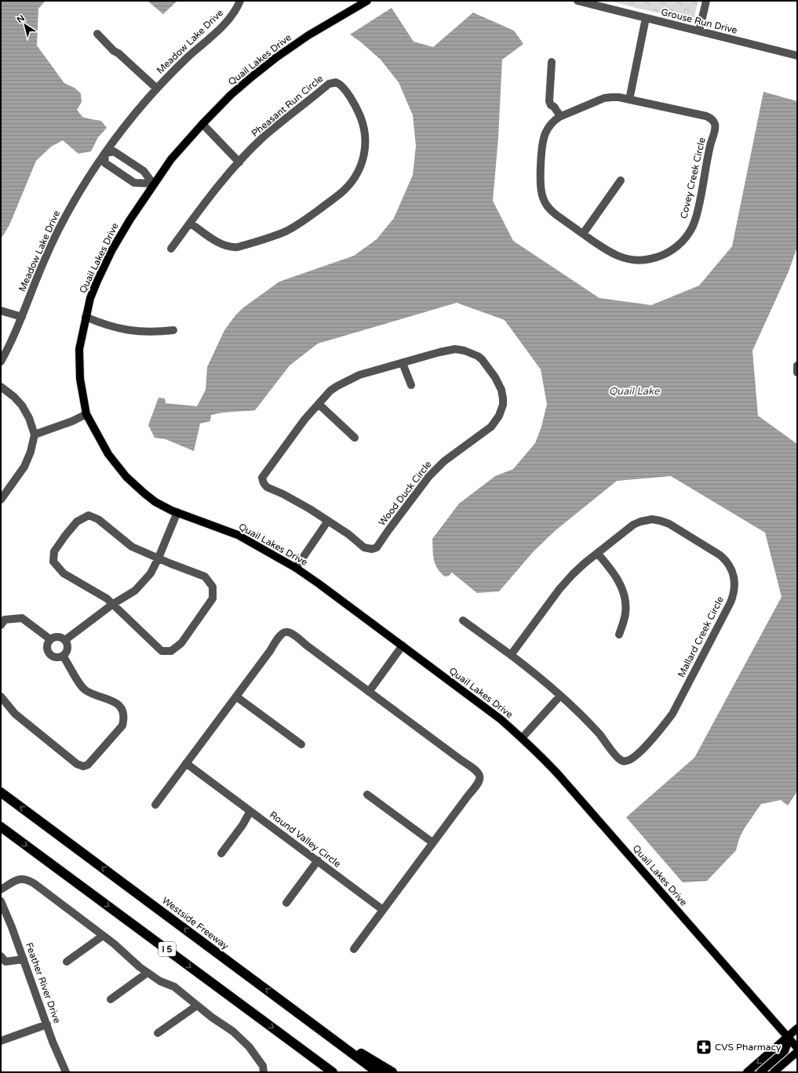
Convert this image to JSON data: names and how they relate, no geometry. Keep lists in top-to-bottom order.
{
  "streets": {
    "highway": ["Westside Freeway", "I 5"],
    "main road": ["Quail Lakes Drive"],
    "street": [
      "Grouse Run Drive",
      "Meadow Lake Drive",
      "Pheasant Run Circle",
      "Covey Creek Circle",
      "Wood Duck Circle",
      "Mallard Creek Circle",
      "Round Valley Circle",
      "Feather River Drive"
    ]
  },
  "water": ["Quail Lake"],
  "places": {
    "pharmacy": ["CVS Pharmacy"]
  },
  "north": "top left"
}
